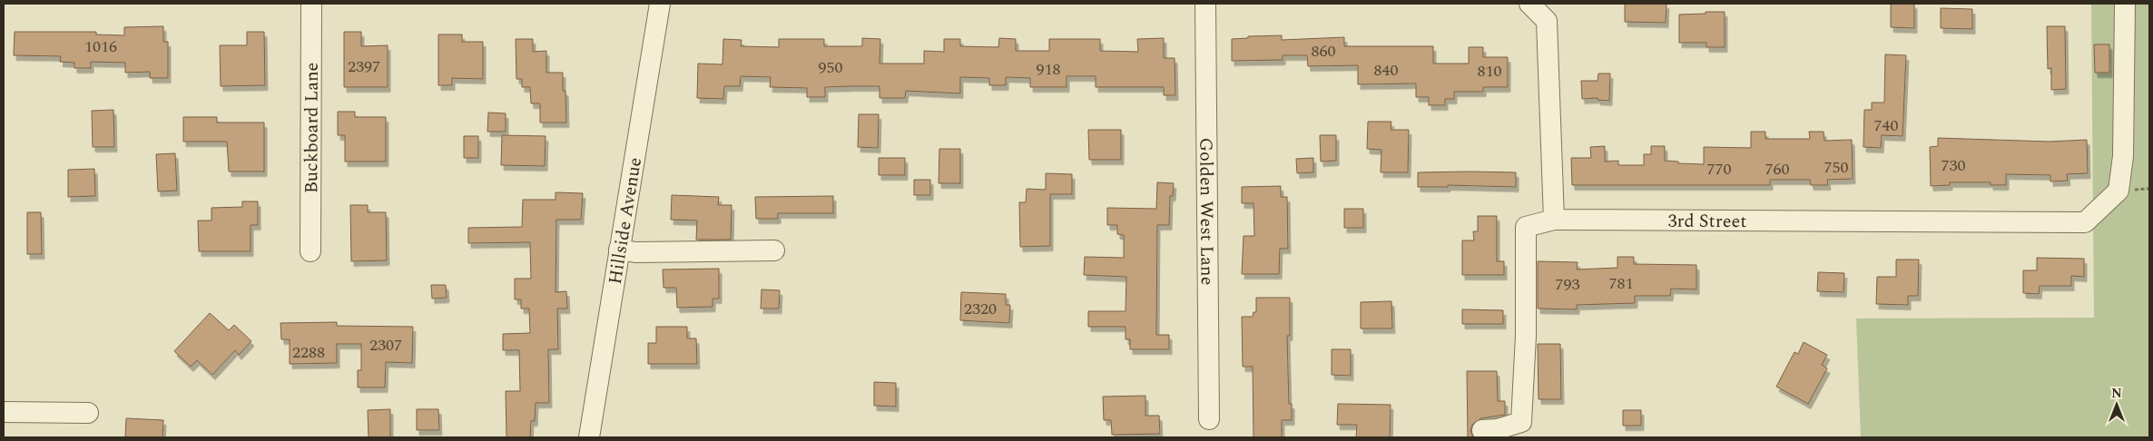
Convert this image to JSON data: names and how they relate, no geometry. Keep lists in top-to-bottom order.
{
  "streets": {
    "street": [
      "Buckboard Lane",
      "Golden West Lane",
      "Hillside Avenue",
      "3rd Street"
    ]
  },
  "house_numbers": [
    "1016",
    "860",
    "2397",
    "950",
    "918",
    "840",
    "810",
    "740",
    "730",
    "750",
    "770",
    "760",
    "781",
    "793",
    "2320",
    "2307",
    "2288"
  ],
  "north": "top"
}
